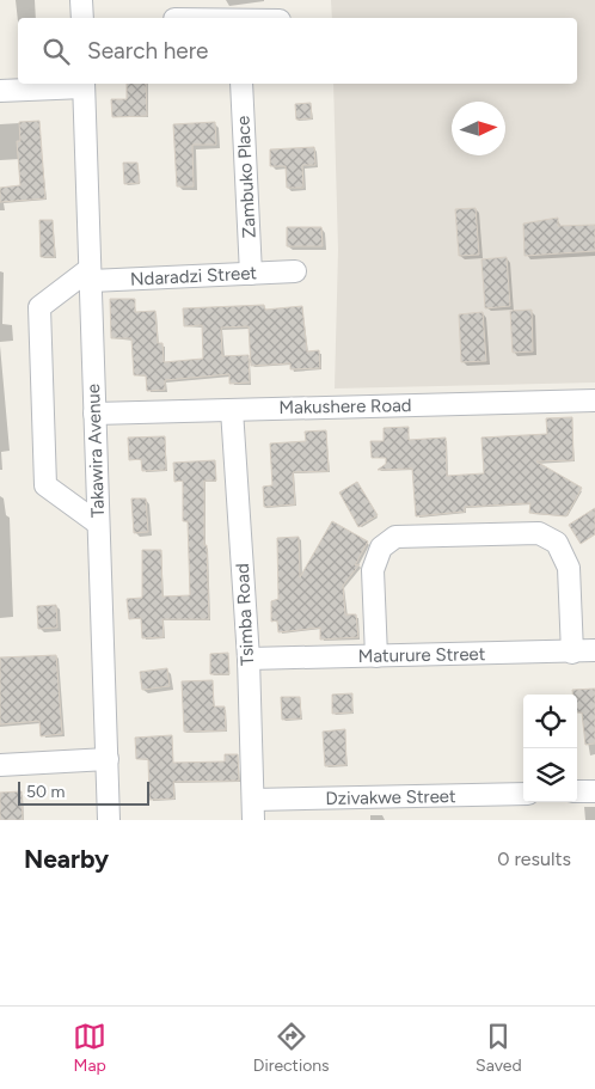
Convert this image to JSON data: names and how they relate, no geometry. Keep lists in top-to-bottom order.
{
  "streets": {
    "street": [
      "Zambuko Place",
      "Ndaradzi Street",
      "Makushere Road",
      "Takawira Avenue",
      "Tsimba Road",
      "Maturure Street",
      "Dzivakwe Street"
    ]
  },
  "crossings": [
    ["Zambuko Place", "Ndaradzi Street"],
    ["Ndaradzi Street", "Takawira Avenue"],
    ["Makushere Road", "Takawira Avenue"],
    ["Makushere Road", "Tsimba Road"],
    ["Tsimba Road", "Maturure Street"],
    ["Tsimba Road", "Dzivakwe Street"]
  ],
  "scale_bar": "50 m",
  "north": "right",
  "page": {
    "search": "Search here",
    "scale": "50 m",
    "heading": ["Nearby", "0 results"],
    "nav": ["Map", "Directions", "Saved"]
  }
}
